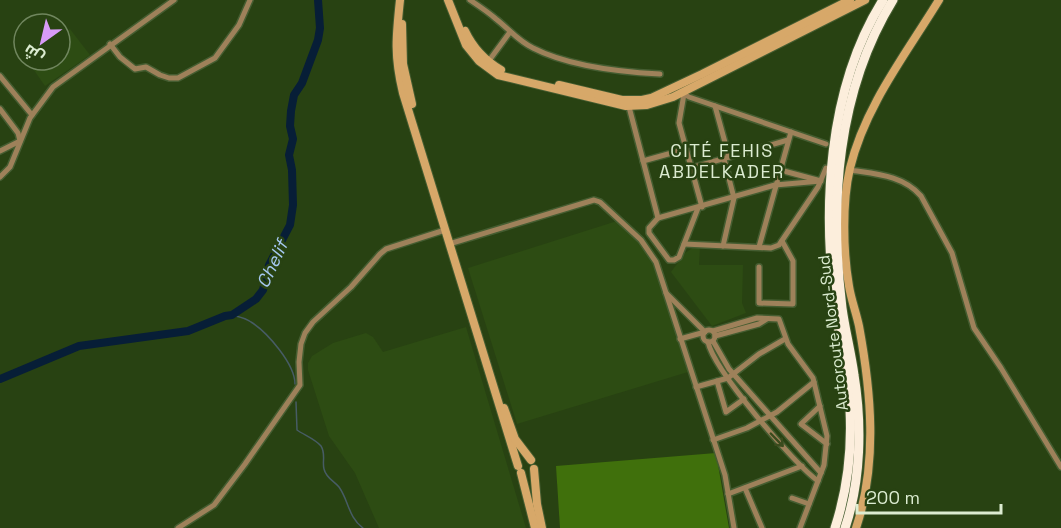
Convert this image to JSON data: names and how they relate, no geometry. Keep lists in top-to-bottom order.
{
  "streets": {
    "highway": ["Autoroute Nord-Sud"]
  },
  "districts": ["CITÉ FEHIS ABDELKADER"],
  "water": ["Chelif"],
  "scale_bar": "200 m",
  "north": "bottom left"
}
